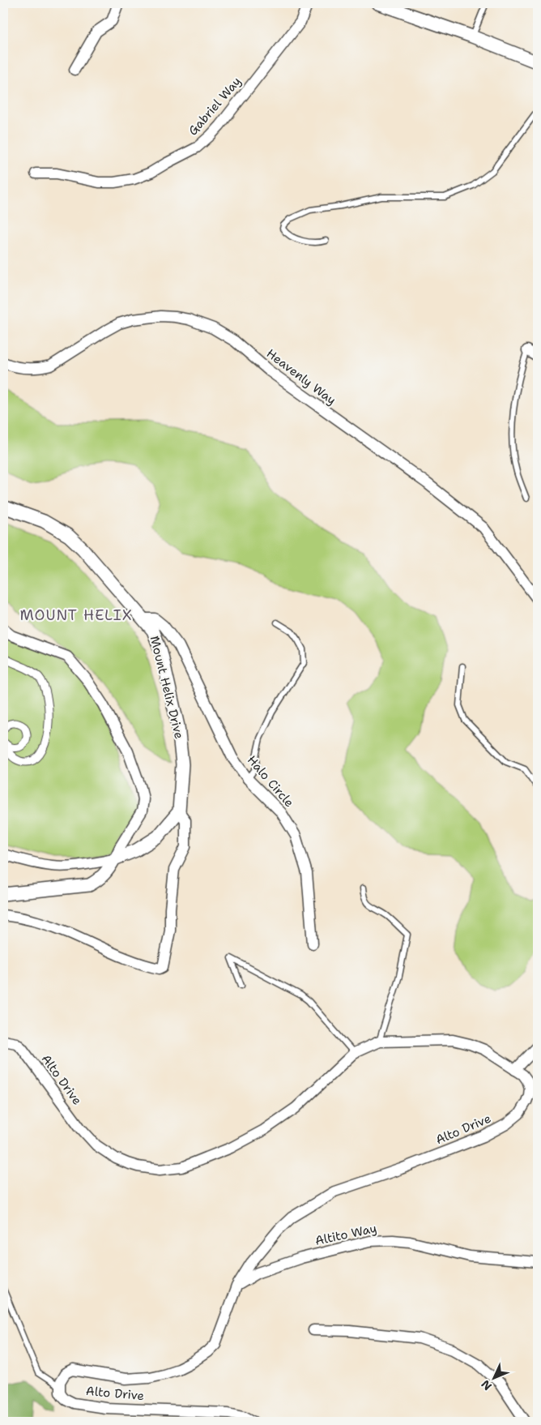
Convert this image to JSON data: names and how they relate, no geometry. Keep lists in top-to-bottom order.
{
  "streets": {
    "street": [
      "Gabriel Way",
      "Heavenly Way",
      "Mount Helix Drive",
      "Halo Circle",
      "Alto Drive",
      "Altito Way"
    ]
  },
  "crossings": [
    ["Mount Helix Drive", "Halo Circle"],
    ["Alto Drive", "Altito Way"]
  ],
  "districts": ["MOUNT HELIX"],
  "north": "bottom left"
}
